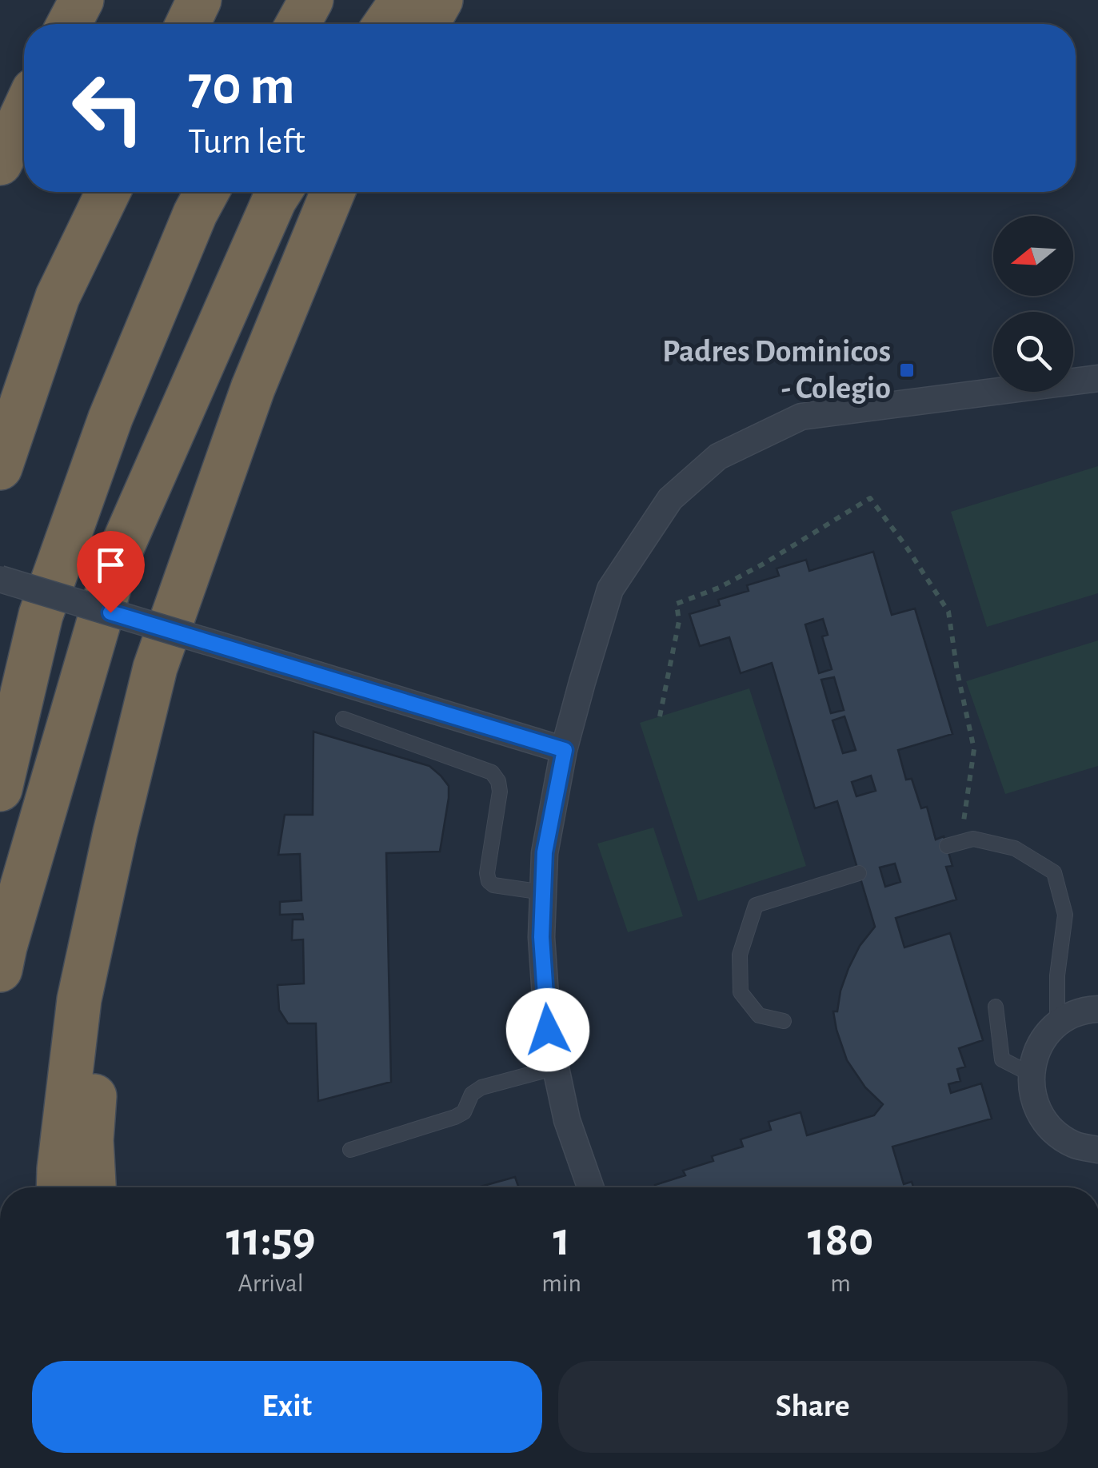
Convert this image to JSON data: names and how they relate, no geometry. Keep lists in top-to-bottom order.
{
  "places": {
    "transit": ["Padres Dominicos - Colegio"]
  },
  "north": "left",
  "page": {
    "turn": ["70 m", "Turn left"],
    "eta": [
      "11:59",
      "Arrival",
      "1",
      "min",
      "180",
      "m"
    ],
    "buttons": ["Exit", "Share"]
  }
}
